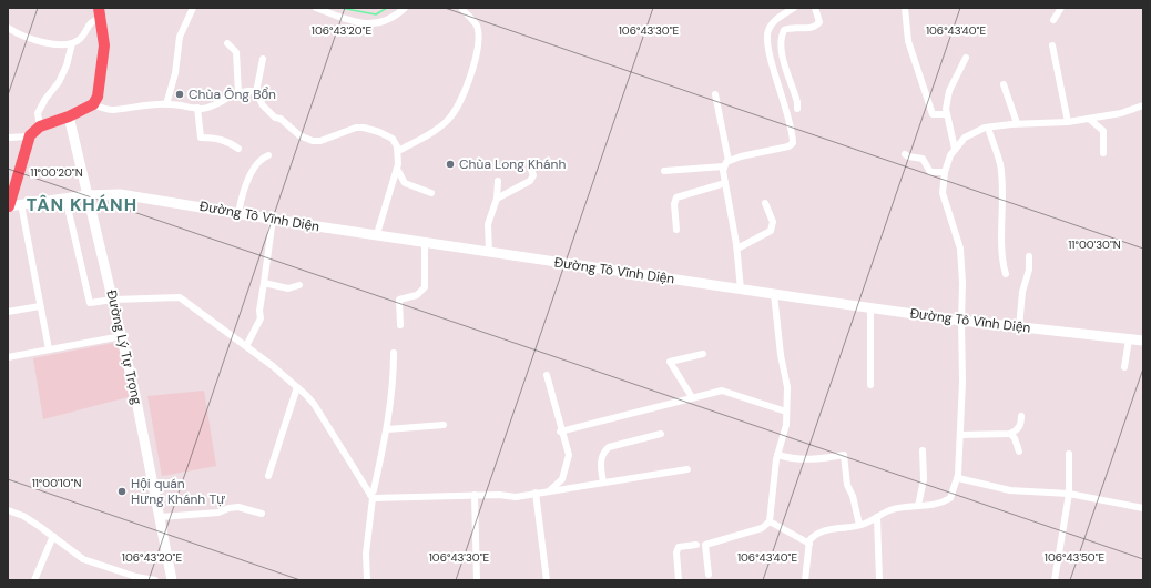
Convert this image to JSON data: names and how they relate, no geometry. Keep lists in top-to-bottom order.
{
  "streets": {
    "main road": ["Đường Tô Vĩnh Diện", "Đường Lý Tự Trọng"]
  },
  "crossings": [
    ["Đường Tô Vĩnh Diện", "Đường Lý Tự Trọng"]
  ],
  "districts": ["TÂN KHÁNH"],
  "places": ["Chùa Ông Bổn", "Chùa Long Khánh", "Hội quán Hưng Khánh Tự"],
  "coordinates": [
    "106°43'20\"E",
    "106°43'30\"E",
    "106°43'40\"E",
    "11°00'20\"N",
    "11°00'30\"N",
    "11°00'10\"N",
    "106°43'50\"E"
  ]
}
